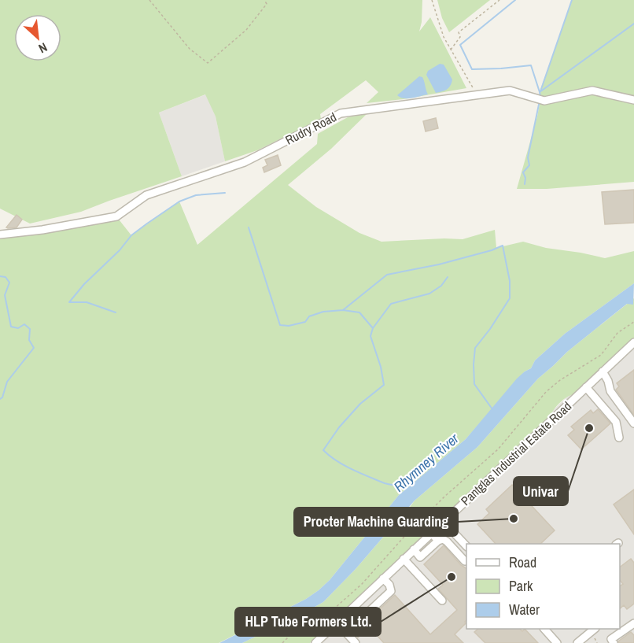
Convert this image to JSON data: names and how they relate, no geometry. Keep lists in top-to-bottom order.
{
  "streets": {
    "street": ["Rudry Road", "Pantglas Industrial Estate Road"]
  },
  "water": ["Rhymney River"],
  "places": ["Univar", "Procter Machine Guarding", "HLP Tube Formers Ltd."],
  "legend": ["Road", "Park", "Water"],
  "north": "bottom right"
}
